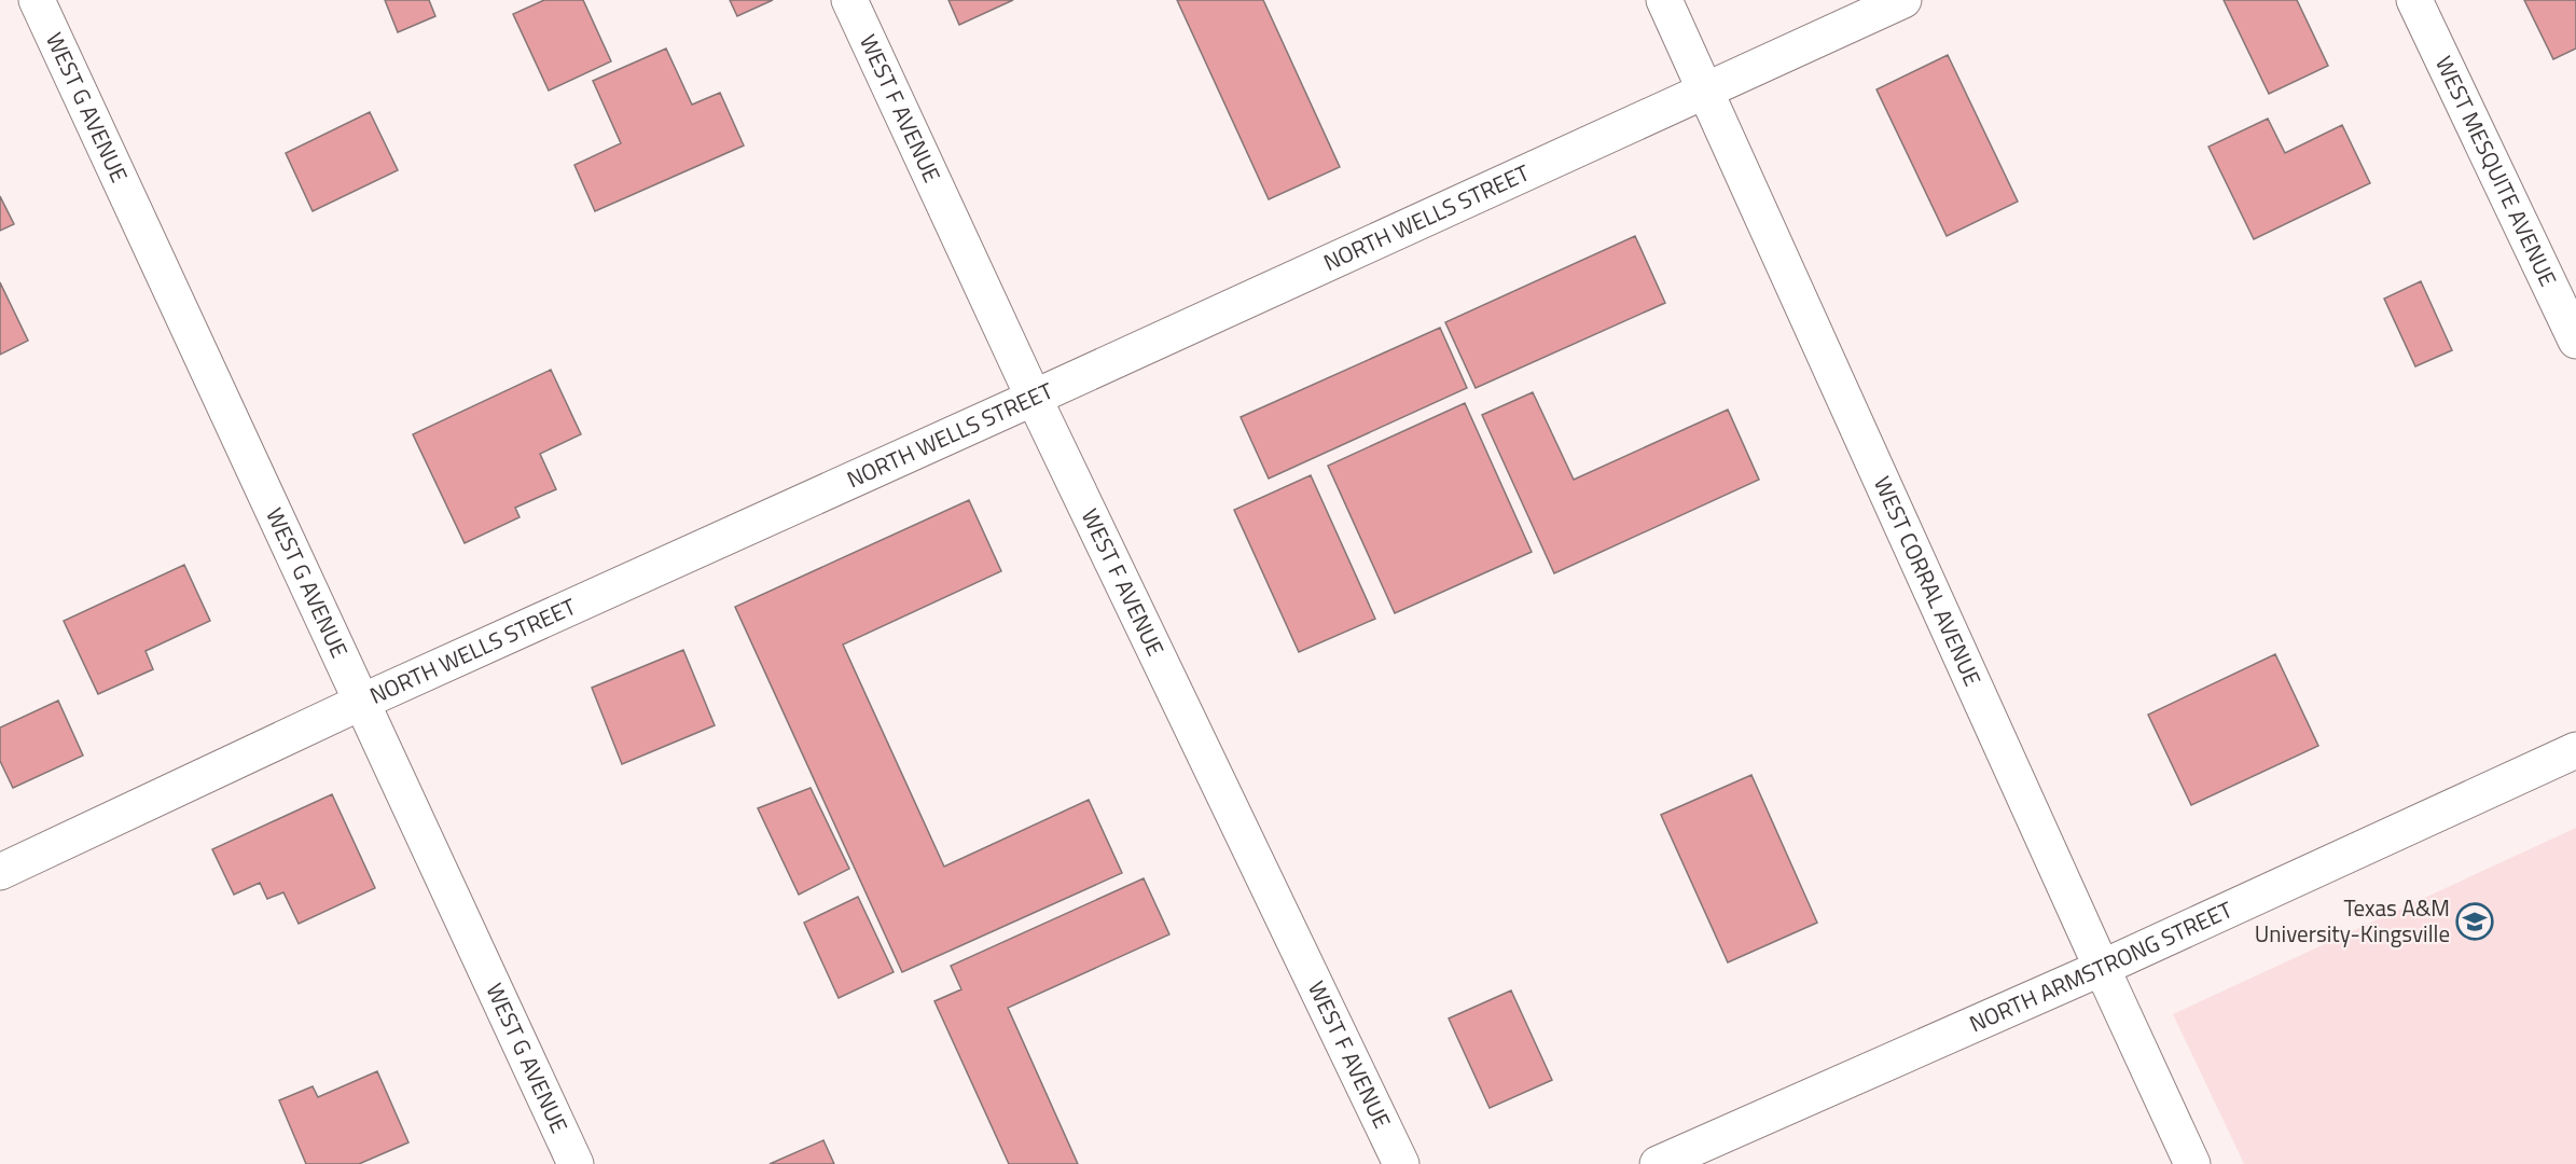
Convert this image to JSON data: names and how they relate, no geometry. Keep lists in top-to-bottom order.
{
  "streets": {
    "street": [
      "WEST G AVENUE",
      "WEST F AVENUE",
      "WEST MESQUITE AVENUE",
      "NORTH WELLS STREET",
      "WEST CORRAL AVENUE",
      "NORTH ARMSTRONG STREET"
    ]
  },
  "crossings": [
    ["WEST G AVENUE", "NORTH WELLS STREET"],
    ["WEST F AVENUE", "NORTH WELLS STREET"],
    ["NORTH WELLS STREET", "WEST CORRAL AVENUE"],
    ["WEST CORRAL AVENUE", "NORTH ARMSTRONG STREET"]
  ],
  "places": {
    "school or university": ["Texas A&M University-Kingsville"]
  }
}
